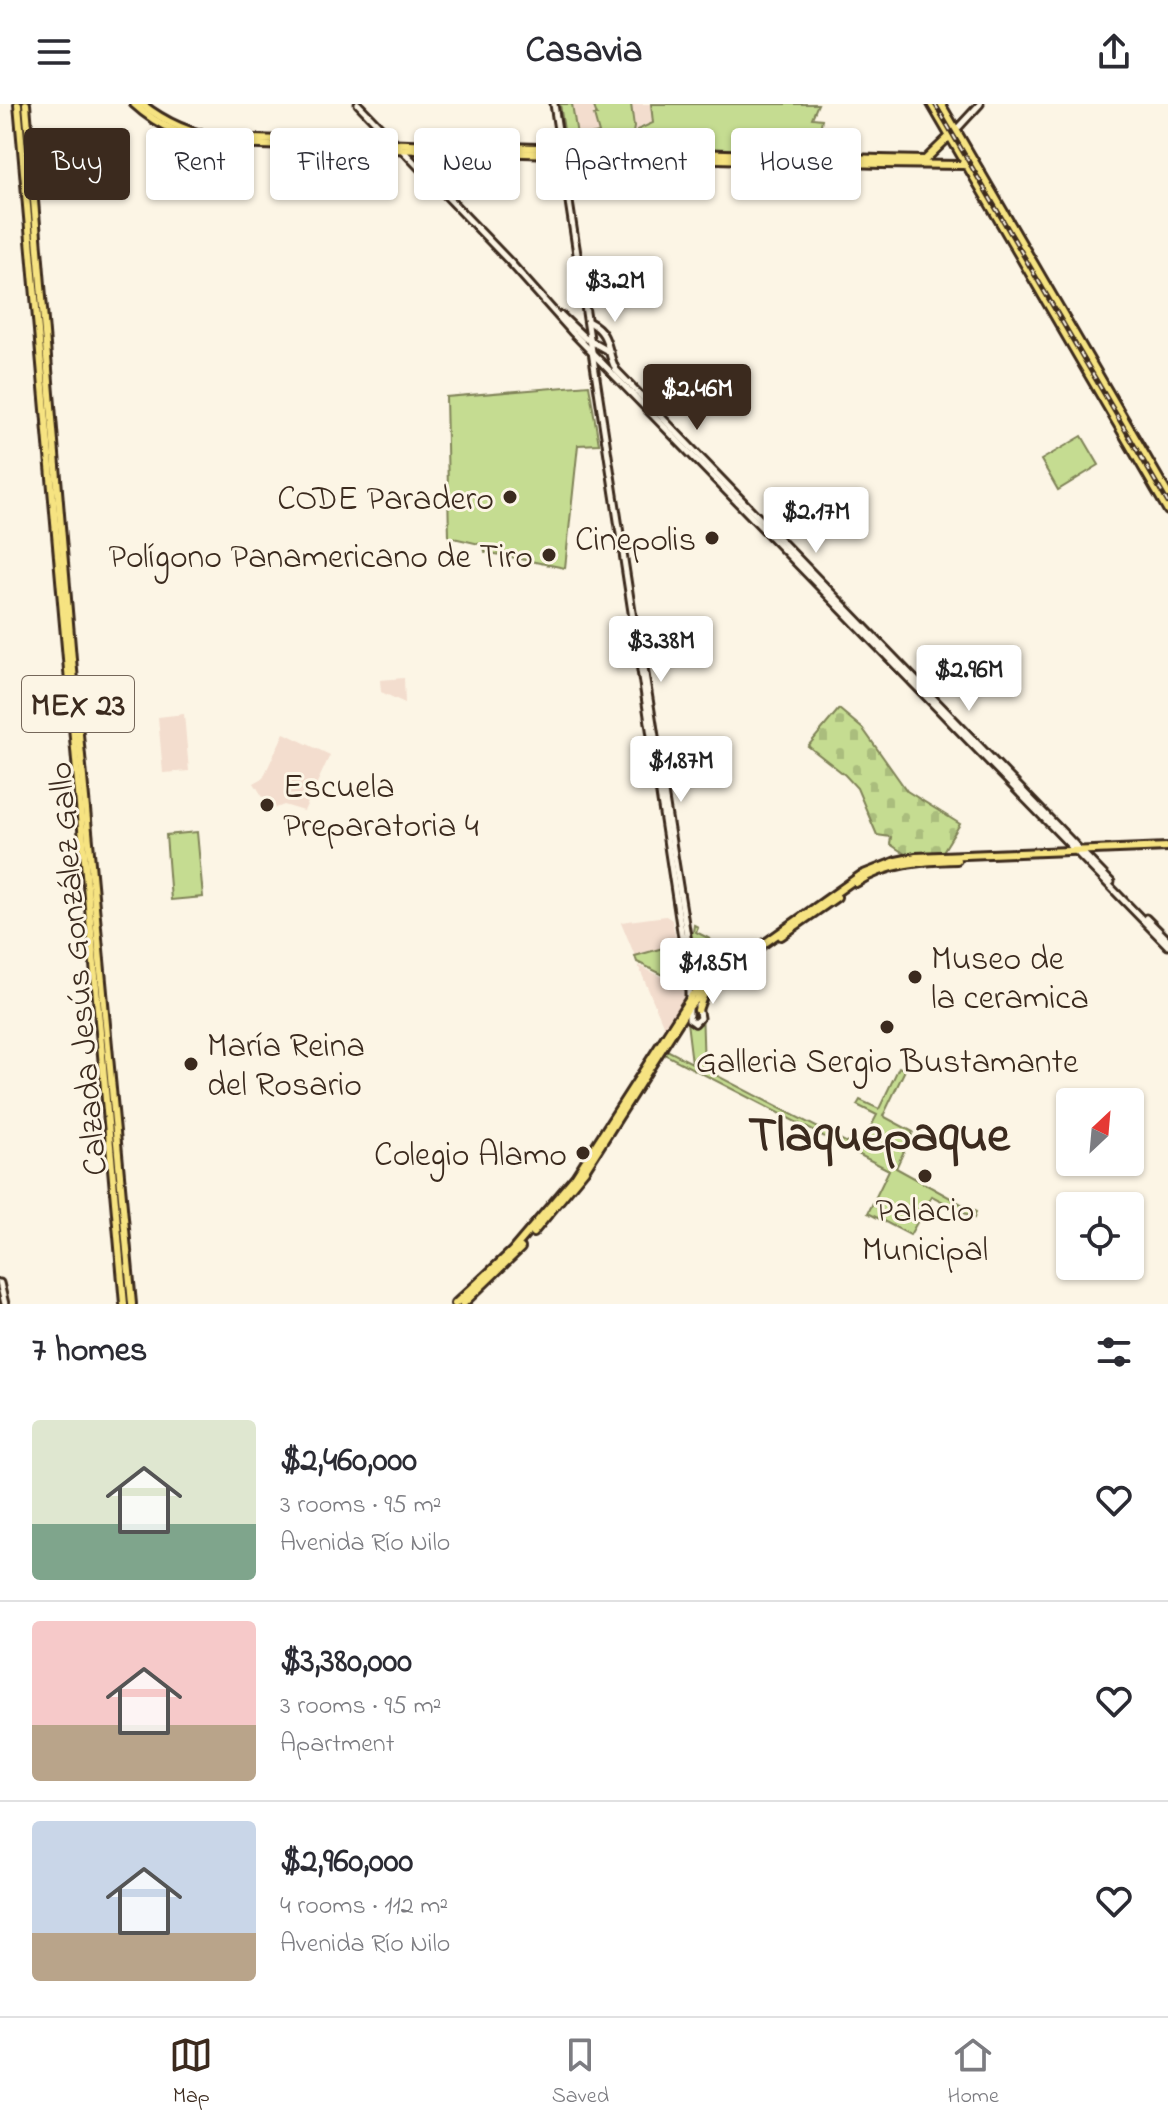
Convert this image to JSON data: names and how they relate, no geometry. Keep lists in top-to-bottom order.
{
  "streets": {
    "main road": ["MEX 23", "Calzada Jesús González Gallo"]
  },
  "districts": ["Tlaquepaque"],
  "places": [
    "CODE Paradero",
    "Cinepolis",
    "Polígono Panamericano de Tiro",
    "Escuela Preparatoria 4",
    "Museo de la ceramica",
    "Galleria Sergio Bustamante",
    "María Reina del Rosario",
    "Colegio Alamo",
    "Palacio Municipal"
  ],
  "north": "top right",
  "page": {
    "header": "Casavia",
    "chip": [
      "Buy",
      "Rent",
      "Filters",
      "New",
      "Apartment",
      "House"
    ],
    "price": [
      "$3.2M",
      "$2.46M",
      "$2.17M",
      "$3.38M",
      "$2.96M",
      "$1.87M",
      "$1.85M"
    ],
    "heading": "7 homes",
    "list": [
      {
        "name": "$2,460,000",
        "note": "3 rooms · 95 m² · Avenida Río Nilo"
      },
      {
        "name": "$3,380,000",
        "note": "3 rooms · 95 m² · Apartment"
      },
      {
        "name": "$2,960,000",
        "note": "4 rooms · 112 m² · Avenida Río Nilo"
      }
    ],
    "tabs": ["Map", "Saved", "Home"]
  }
}
